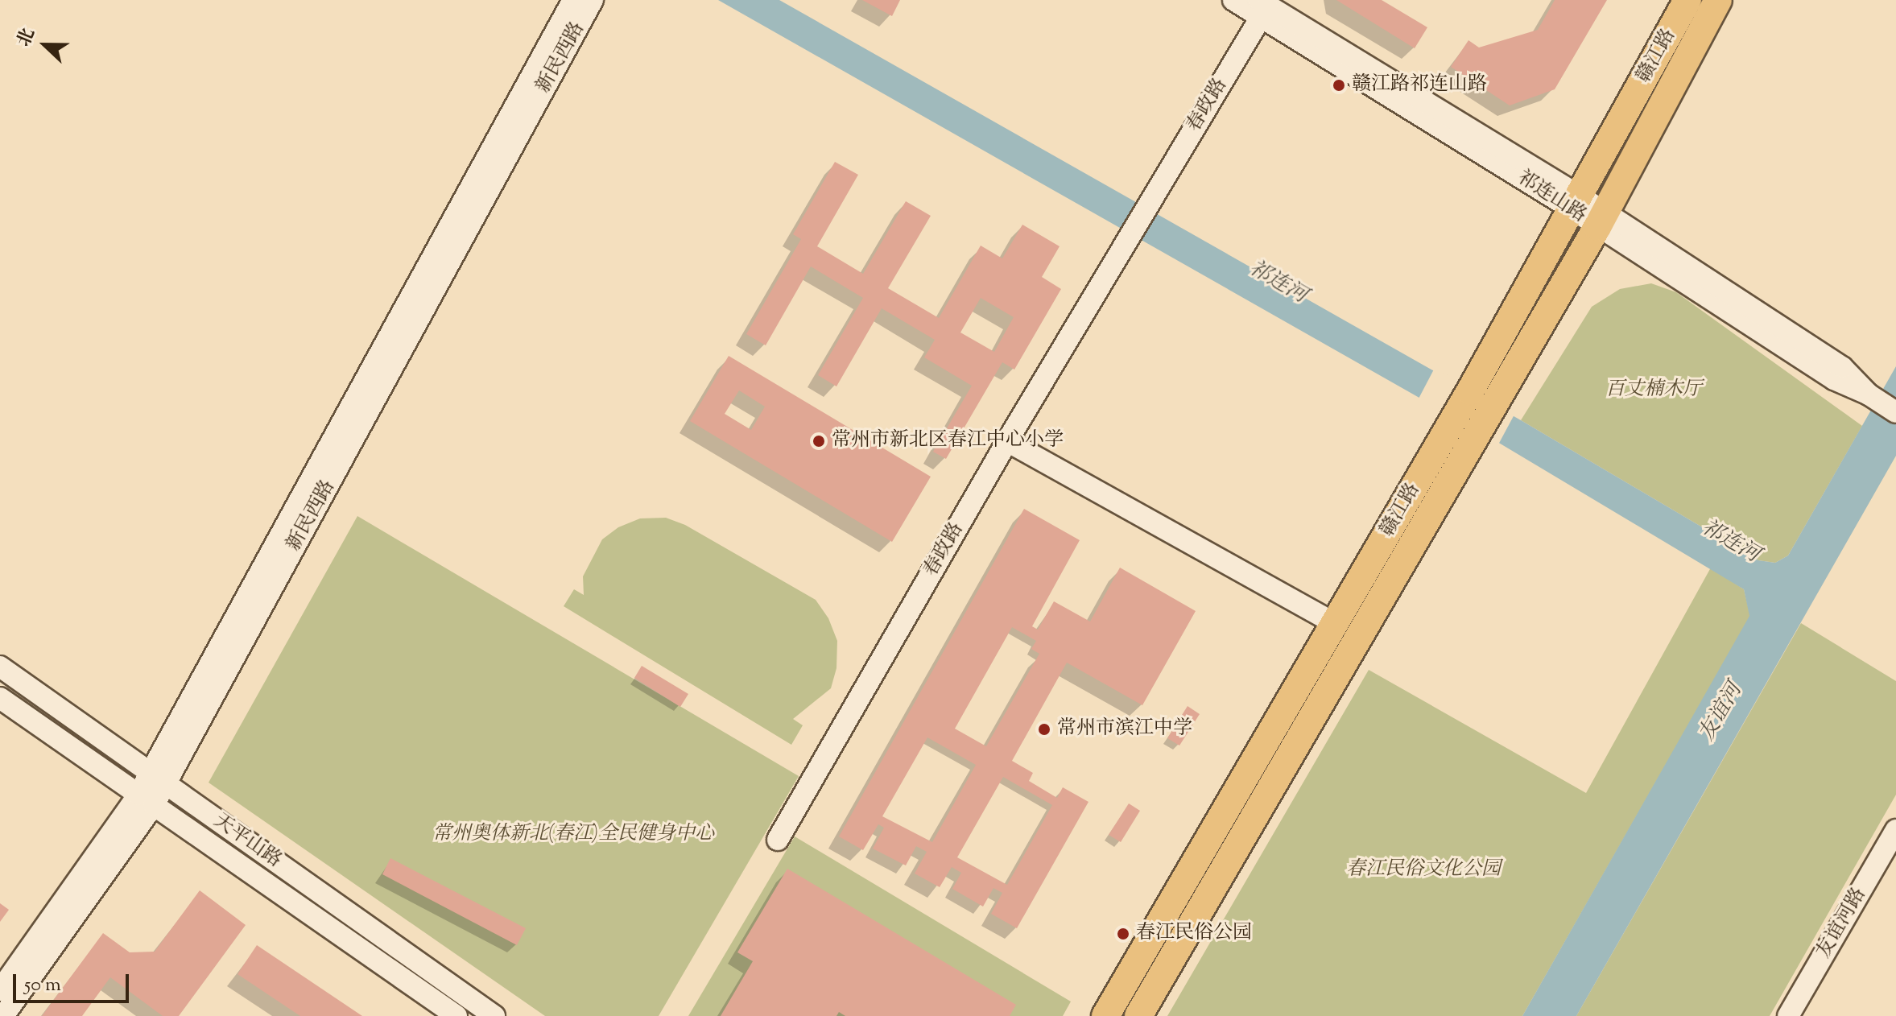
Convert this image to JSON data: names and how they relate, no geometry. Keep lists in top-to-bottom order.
{
  "streets": {
    "main road": ["赣江路"],
    "street": [
      "新民西路",
      "春政路",
      "祁连山路",
      "天平山路",
      "友谊河路"
    ]
  },
  "crossings": [
    ["赣江路", "祁连山路"],
    ["新民西路", "天平山路"],
    ["春政路", "祁连山路"]
  ],
  "water": ["祁连河", "友谊河"],
  "parks": ["百丈楠木厅", "常州奥体新北(春江)全民健身中心", "春江民俗文化公园"],
  "places": [
    "赣江路祁连山路",
    "常州市新北区春江中心小学",
    "常州市滨江中学",
    "春江民俗公园"
  ],
  "scale_bar": "50 m",
  "north": "left"
}
